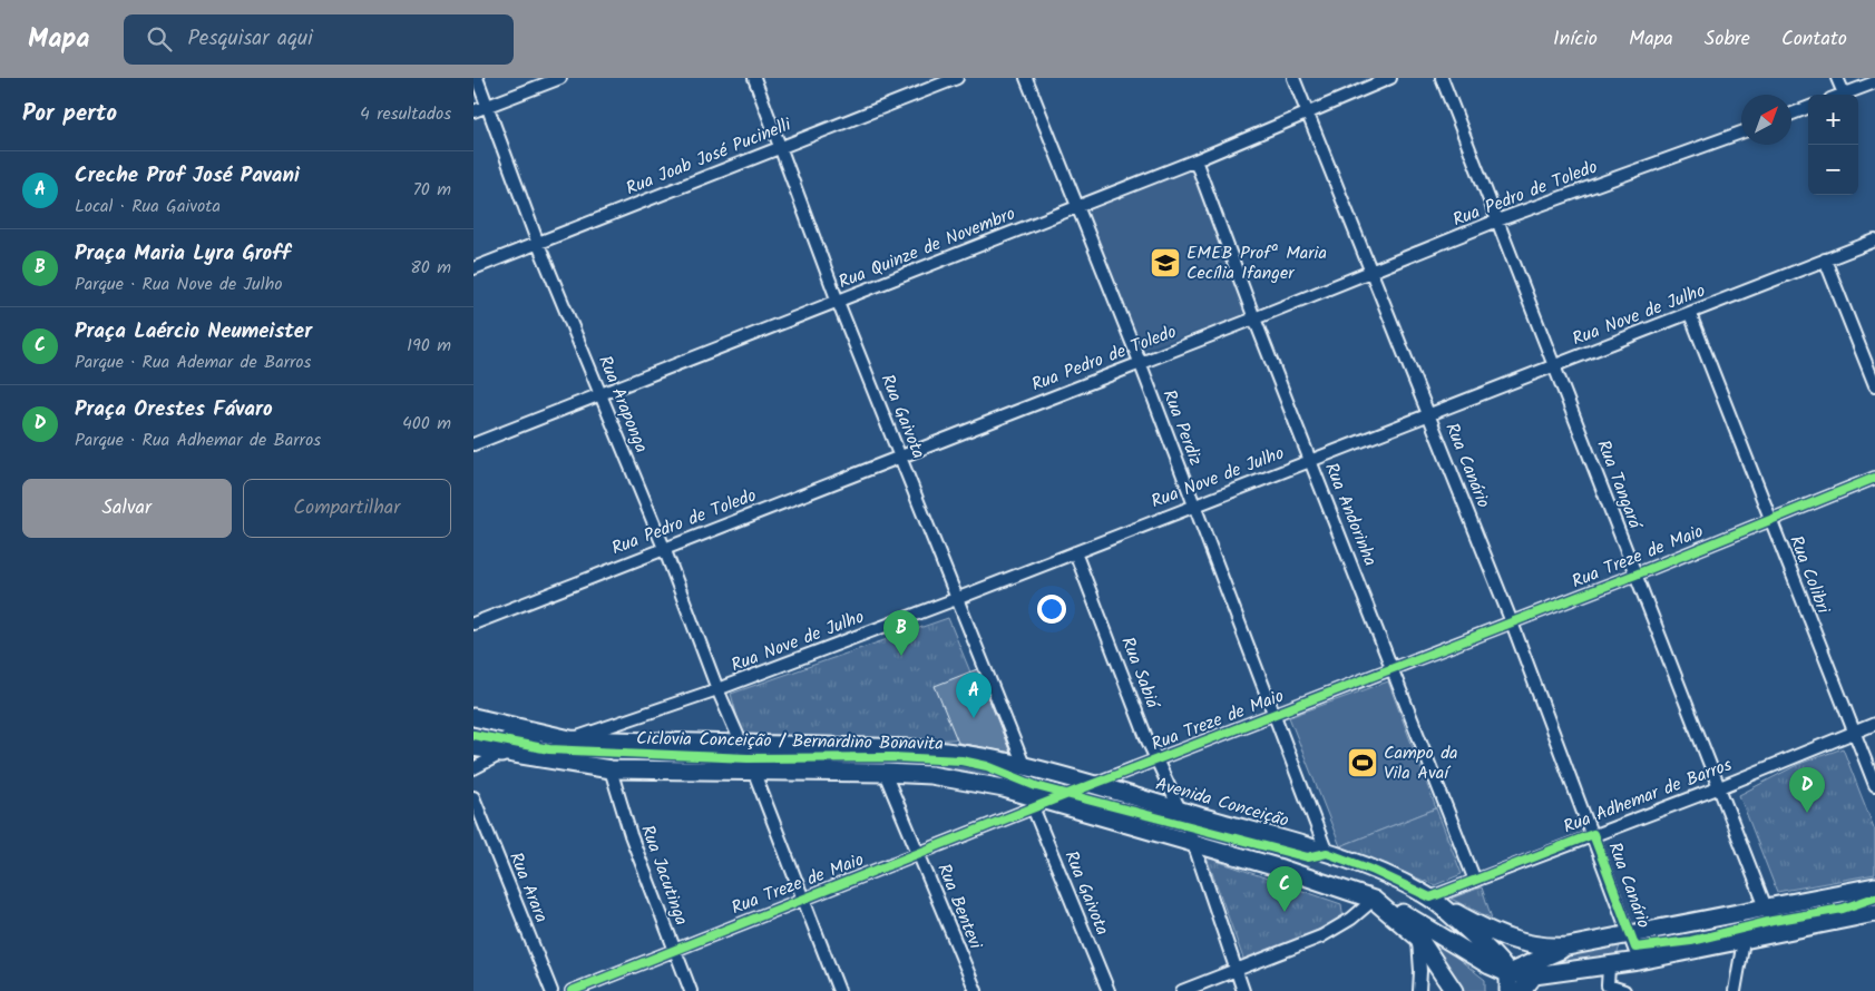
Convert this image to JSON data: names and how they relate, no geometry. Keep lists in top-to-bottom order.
{
  "streets": {
    "main road": ["Avenida Conceição"],
    "street": [
      "Rua Joab José Pucinelli",
      "Rua Pedro de Toledo",
      "Rua Quinze de Novembro",
      "Rua Nove de Julho",
      "Rua Araponga",
      "Rua Gaivota",
      "Rua Perdiz",
      "Rua Canário",
      "Rua Tangará",
      "Rua Andorinha",
      "Rua Treze de Maio",
      "Rua Colibri",
      "Rua Sabiá",
      "Rua Adhemar de Barros",
      "Rua Jacutinga",
      "Rua Arara",
      "Rua Bentevi"
    ],
    "cycle path": ["Ciclovia Conceição / Bernardino Bonavita"]
  },
  "crossings": [
    ["Rua Joab José Pucinelli", "Rua Araponga"],
    ["Rua Joab José Pucinelli", "Rua Gaivota"],
    ["Rua Pedro de Toledo", "Rua Araponga"],
    ["Rua Pedro de Toledo", "Rua Gaivota"],
    ["Rua Pedro de Toledo", "Rua Perdiz"],
    ["Rua Pedro de Toledo", "Rua Canário"],
    ["Rua Pedro de Toledo", "Rua Tangará"],
    ["Rua Pedro de Toledo", "Rua Andorinha"],
    ["Rua Quinze de Novembro", "Rua Araponga"],
    ["Rua Quinze de Novembro", "Rua Gaivota"],
    ["Rua Quinze de Novembro", "Rua Perdiz"],
    ["Rua Quinze de Novembro", "Rua Canário"],
    ["Rua Quinze de Novembro", "Rua Andorinha"],
    ["Rua Nove de Julho", "Rua Araponga"],
    ["Rua Nove de Julho", "Rua Gaivota"],
    ["Rua Nove de Julho", "Rua Perdiz"],
    ["Rua Nove de Julho", "Rua Canário"],
    ["Rua Nove de Julho", "Rua Tangará"],
    ["Rua Nove de Julho", "Rua Andorinha"],
    ["Rua Nove de Julho", "Rua Colibri"],
    ["Rua Nove de Julho", "Rua Sabiá"],
    ["Rua Nove de Julho", "Avenida Conceição"],
    ["Rua Araponga", "Avenida Conceição"],
    ["Rua Gaivota", "Rua Treze de Maio"],
    ["Rua Gaivota", "Avenida Conceição"],
    ["Rua Perdiz", "Rua Treze de Maio"],
    ["Rua Perdiz", "Avenida Conceição"],
    ["Rua Canário", "Rua Treze de Maio"],
    ["Rua Canário", "Rua Adhemar de Barros"],
    ["Rua Tangará", "Rua Treze de Maio"],
    ["Rua Tangará", "Rua Adhemar de Barros"],
    ["Rua Andorinha", "Rua Treze de Maio"],
    ["Rua Andorinha", "Rua Adhemar de Barros"],
    ["Rua Treze de Maio", "Rua Colibri"],
    ["Rua Treze de Maio", "Rua Sabiá"],
    ["Rua Treze de Maio", "Avenida Conceição"],
    ["Rua Treze de Maio", "Rua Jacutinga"],
    ["Rua Treze de Maio", "Rua Bentevi"],
    ["Rua Colibri", "Rua Adhemar de Barros"],
    ["Rua Sabiá", "Avenida Conceição"],
    ["Rua Adhemar de Barros", "Avenida Conceição"]
  ],
  "places": {
    "school or university": ["EMEB Profª Maria Cecília Ifanger"],
    "sports": ["Campo da Vila Avaí"]
  },
  "north": "top right",
  "page": {
    "header": "Mapa",
    "search": "Pesquisar aqui",
    "nav": [
      "Início",
      "Mapa",
      "Sobre",
      "Contato"
    ],
    "heading": ["Por perto", "4 resultados"],
    "map_buttons": ["+", "−"],
    "list": [
      {
        "mark": "A",
        "name": "Creche Prof José Pavani",
        "note": "Local · Rua Gaivota",
        "value": "70 m"
      },
      {
        "mark": "B",
        "name": "Praça Maria Lyra Groff",
        "note": "Parque · Rua Nove de Julho",
        "value": "80 m"
      },
      {
        "mark": "C",
        "name": "Praça Laércio Neumeister",
        "note": "Parque · Rua Ademar de Barros",
        "value": "190 m"
      },
      {
        "mark": "D",
        "name": "Praça Orestes Fávaro",
        "note": "Parque · Rua Adhemar de Barros",
        "value": "400 m"
      }
    ],
    "buttons": ["Salvar", "Compartilhar"],
    "pins": [
      "B",
      "A",
      "D",
      "C"
    ]
  }
}
